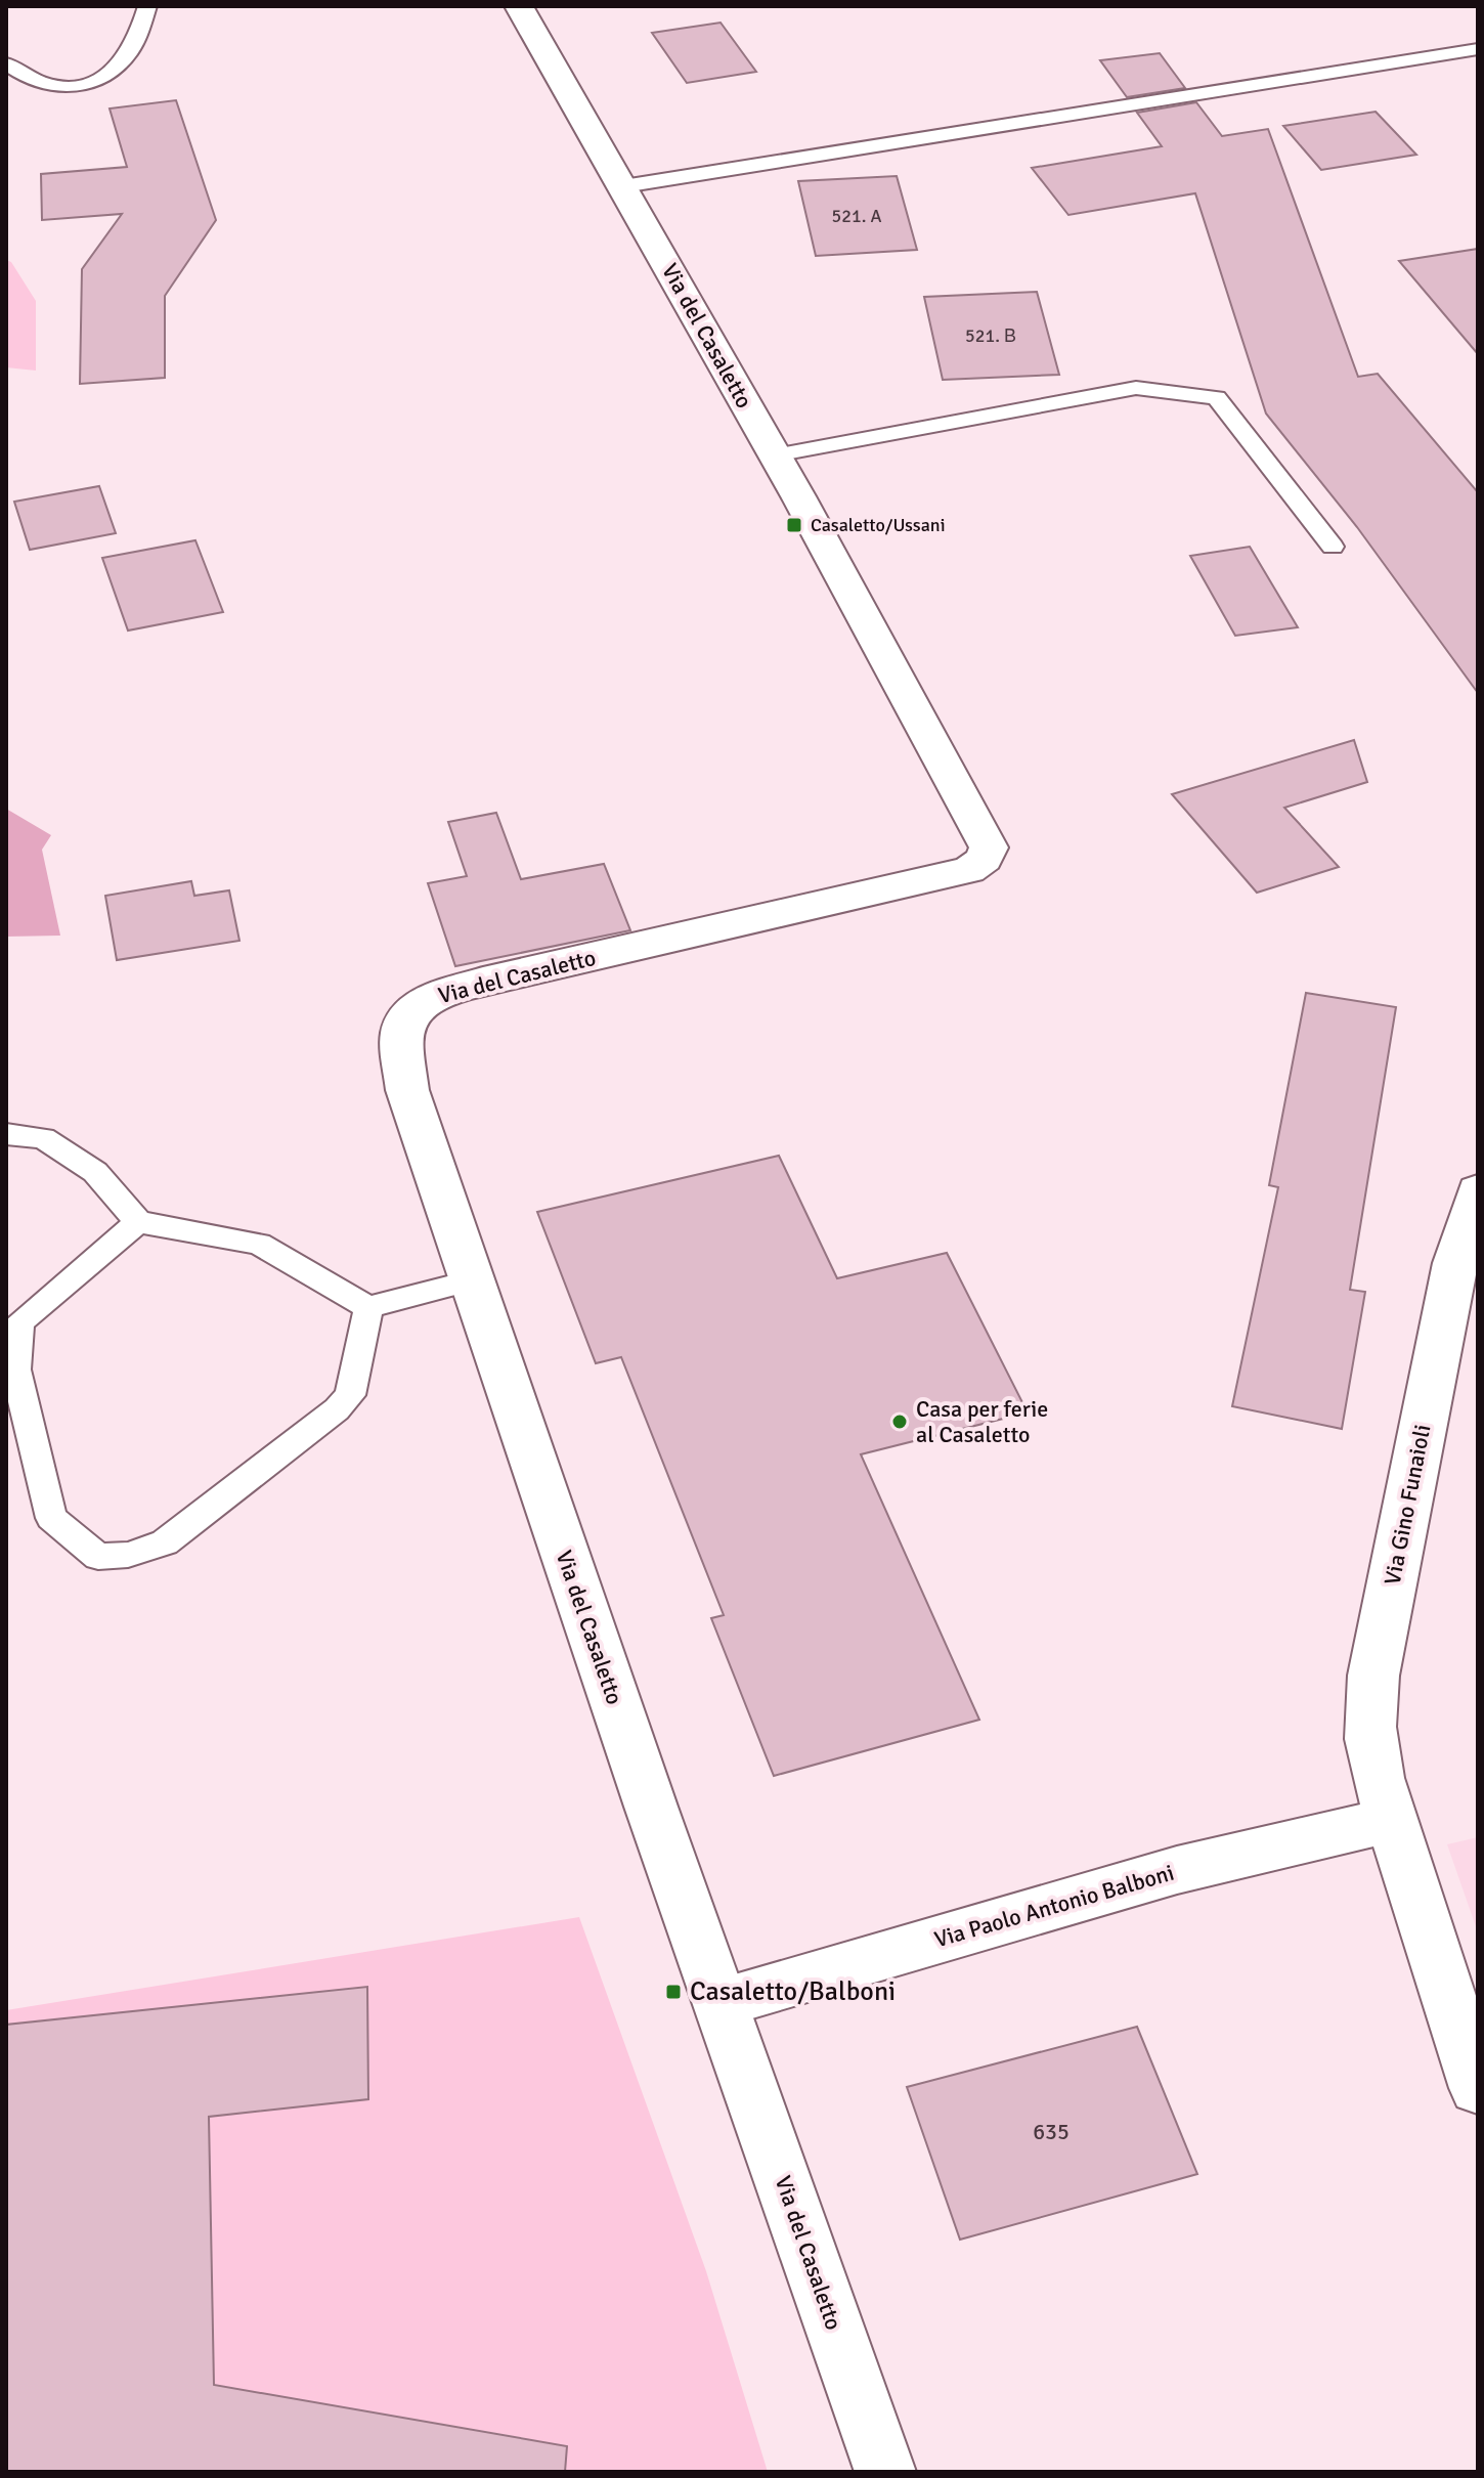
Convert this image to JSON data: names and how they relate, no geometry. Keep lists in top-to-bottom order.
{
  "streets": {
    "street": ["Via del Casaletto", "Via Gino Funaioli", "Via Paolo Antonio Balboni"]
  },
  "crossings": [
    ["Via del Casaletto", "Via Paolo Antonio Balboni"],
    ["Via Gino Funaioli", "Via Paolo Antonio Balboni"]
  ],
  "places": {
    "transit": ["Casaletto/Ussani", "Casaletto/Balboni"],
    "other": ["Casa per ferie al Casaletto"]
  },
  "house_numbers": ["521. A", "521. В", "635"]
}
